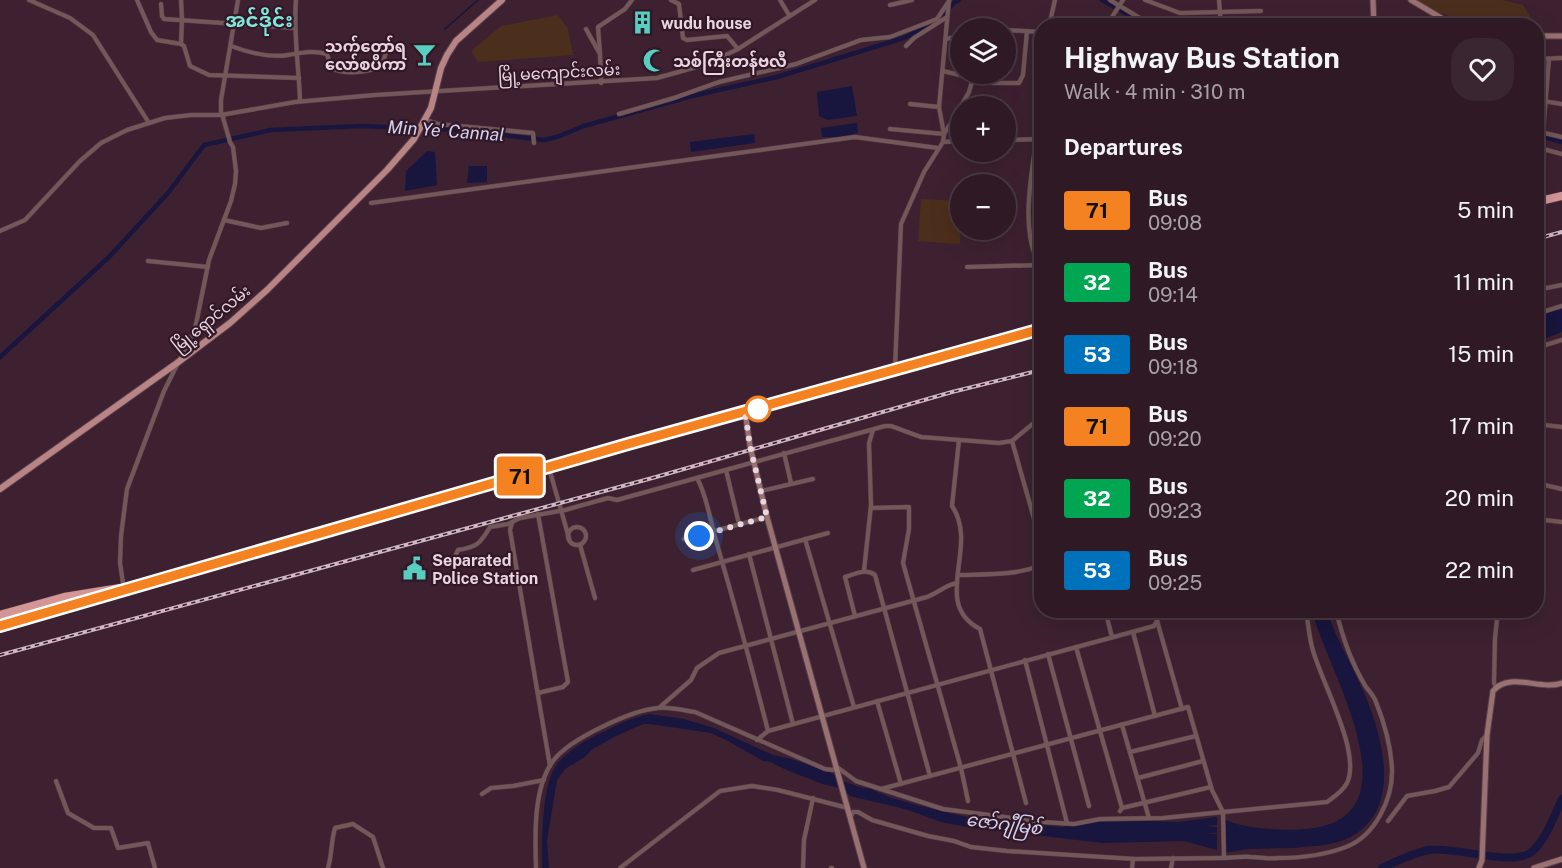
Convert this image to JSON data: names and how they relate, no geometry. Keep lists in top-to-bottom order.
{
  "streets": {
    "main road": ["မြို့ရှောင်လမ်း"],
    "street": ["မြို့မကျောင်းလမ်း"]
  },
  "districts": ["အင်ဒိုင်း"],
  "water": ["Min Ye' Cannal", "ဇော်ဂျီမြစ်"],
  "places": {
    "building": ["wudu house"],
    "bar": ["သက်တော်ရ လော်စပီကာ"],
    "mosque": ["သစ်ကြီးတန်ဗလီ"],
    "public building": ["Separated Police Station"]
  },
  "lines": ["bus line 71"],
  "page": {
    "on_map": "71",
    "map_buttons": ["+", "−"],
    "heading": [
      ["Highway Bus Station", "Walk · 4 min · 310 m"],
      "Departures"
    ],
    "list": [
      {
        "mark": "71",
        "name": "Bus",
        "note": "09:08",
        "value": "5 min"
      },
      {
        "mark": "32",
        "name": "Bus",
        "note": "09:14",
        "value": "11 min"
      },
      {
        "mark": "53",
        "name": "Bus",
        "note": "09:18",
        "value": "15 min"
      },
      {
        "mark": "71",
        "name": "Bus",
        "note": "09:20",
        "value": "17 min"
      },
      {
        "mark": "32",
        "name": "Bus",
        "note": "09:23",
        "value": "20 min"
      },
      {
        "mark": "53",
        "name": "Bus",
        "note": "09:25",
        "value": "22 min"
      }
    ]
  }
}
